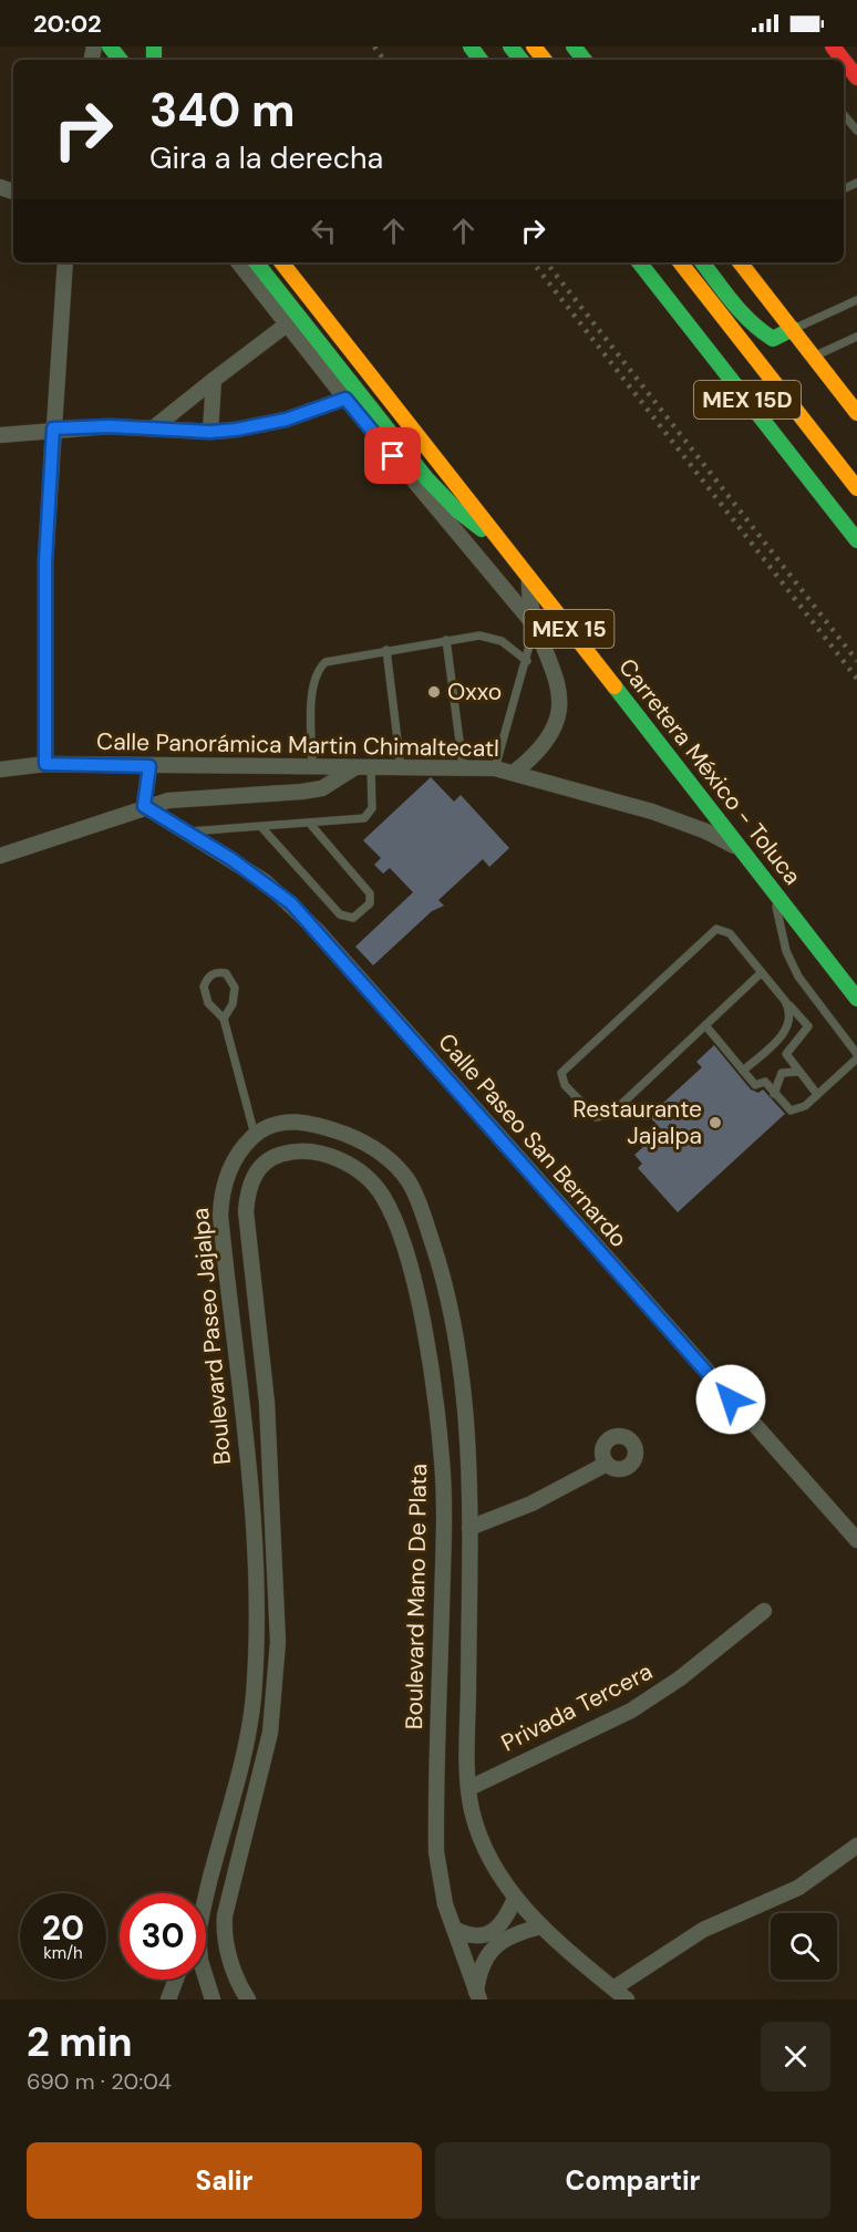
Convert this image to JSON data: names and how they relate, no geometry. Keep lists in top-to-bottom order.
{
  "streets": {
    "main road": ["MEX 15D", "MEX 15", "Carretera México - Toluca"],
    "street": [
      "Calle Panorámica Martin Chimaltecatl",
      "Calle Paseo San Bernardo",
      "Boulevard Paseo Jajalpa",
      "Boulevard Mano De Plata",
      "Privada Tercera"
    ]
  },
  "crossings": [
    ["Calle Panorámica Martin Chimaltecatl", "Carretera México - Toluca"]
  ],
  "places": ["Oxxo", "Restaurante Jajalpa"],
  "page": {
    "status": "20:02",
    "turn": ["340 m", "Gira a la derecha"],
    "speed": "20 km/h",
    "limit": "30",
    "heading": ["2 min", "690 m · 20:04"],
    "buttons": ["Salir", "Compartir"]
  }
}
